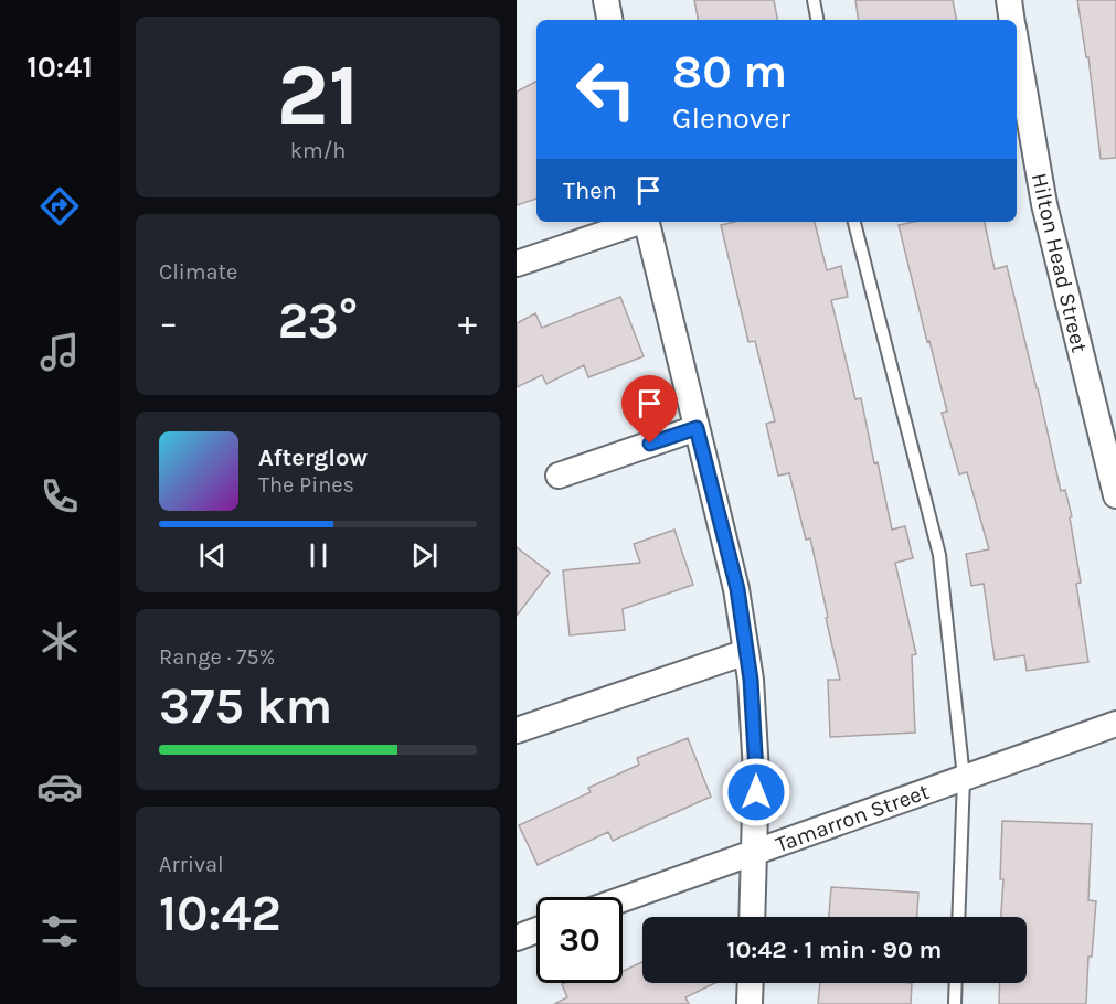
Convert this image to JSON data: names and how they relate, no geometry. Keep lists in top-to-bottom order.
{
  "streets": {
    "street": ["Hilton Head Street", "Tamarron Street"]
  },
  "page": {
    "tabs": "10:41",
    "tile": [
      ["21", "km/h"],
      "Climate",
      ["Range · 75%", "375 km"],
      ["Arrival", "10:42"]
    ],
    "turn": ["80 m", "Glenover"],
    "then": "Then",
    "heat": ["−", "23°", "+"],
    "song": ["Afterglow", "The Pines"],
    "limit": "30",
    "trip": "10:42 · 1 min · 90 m"
  }
}
